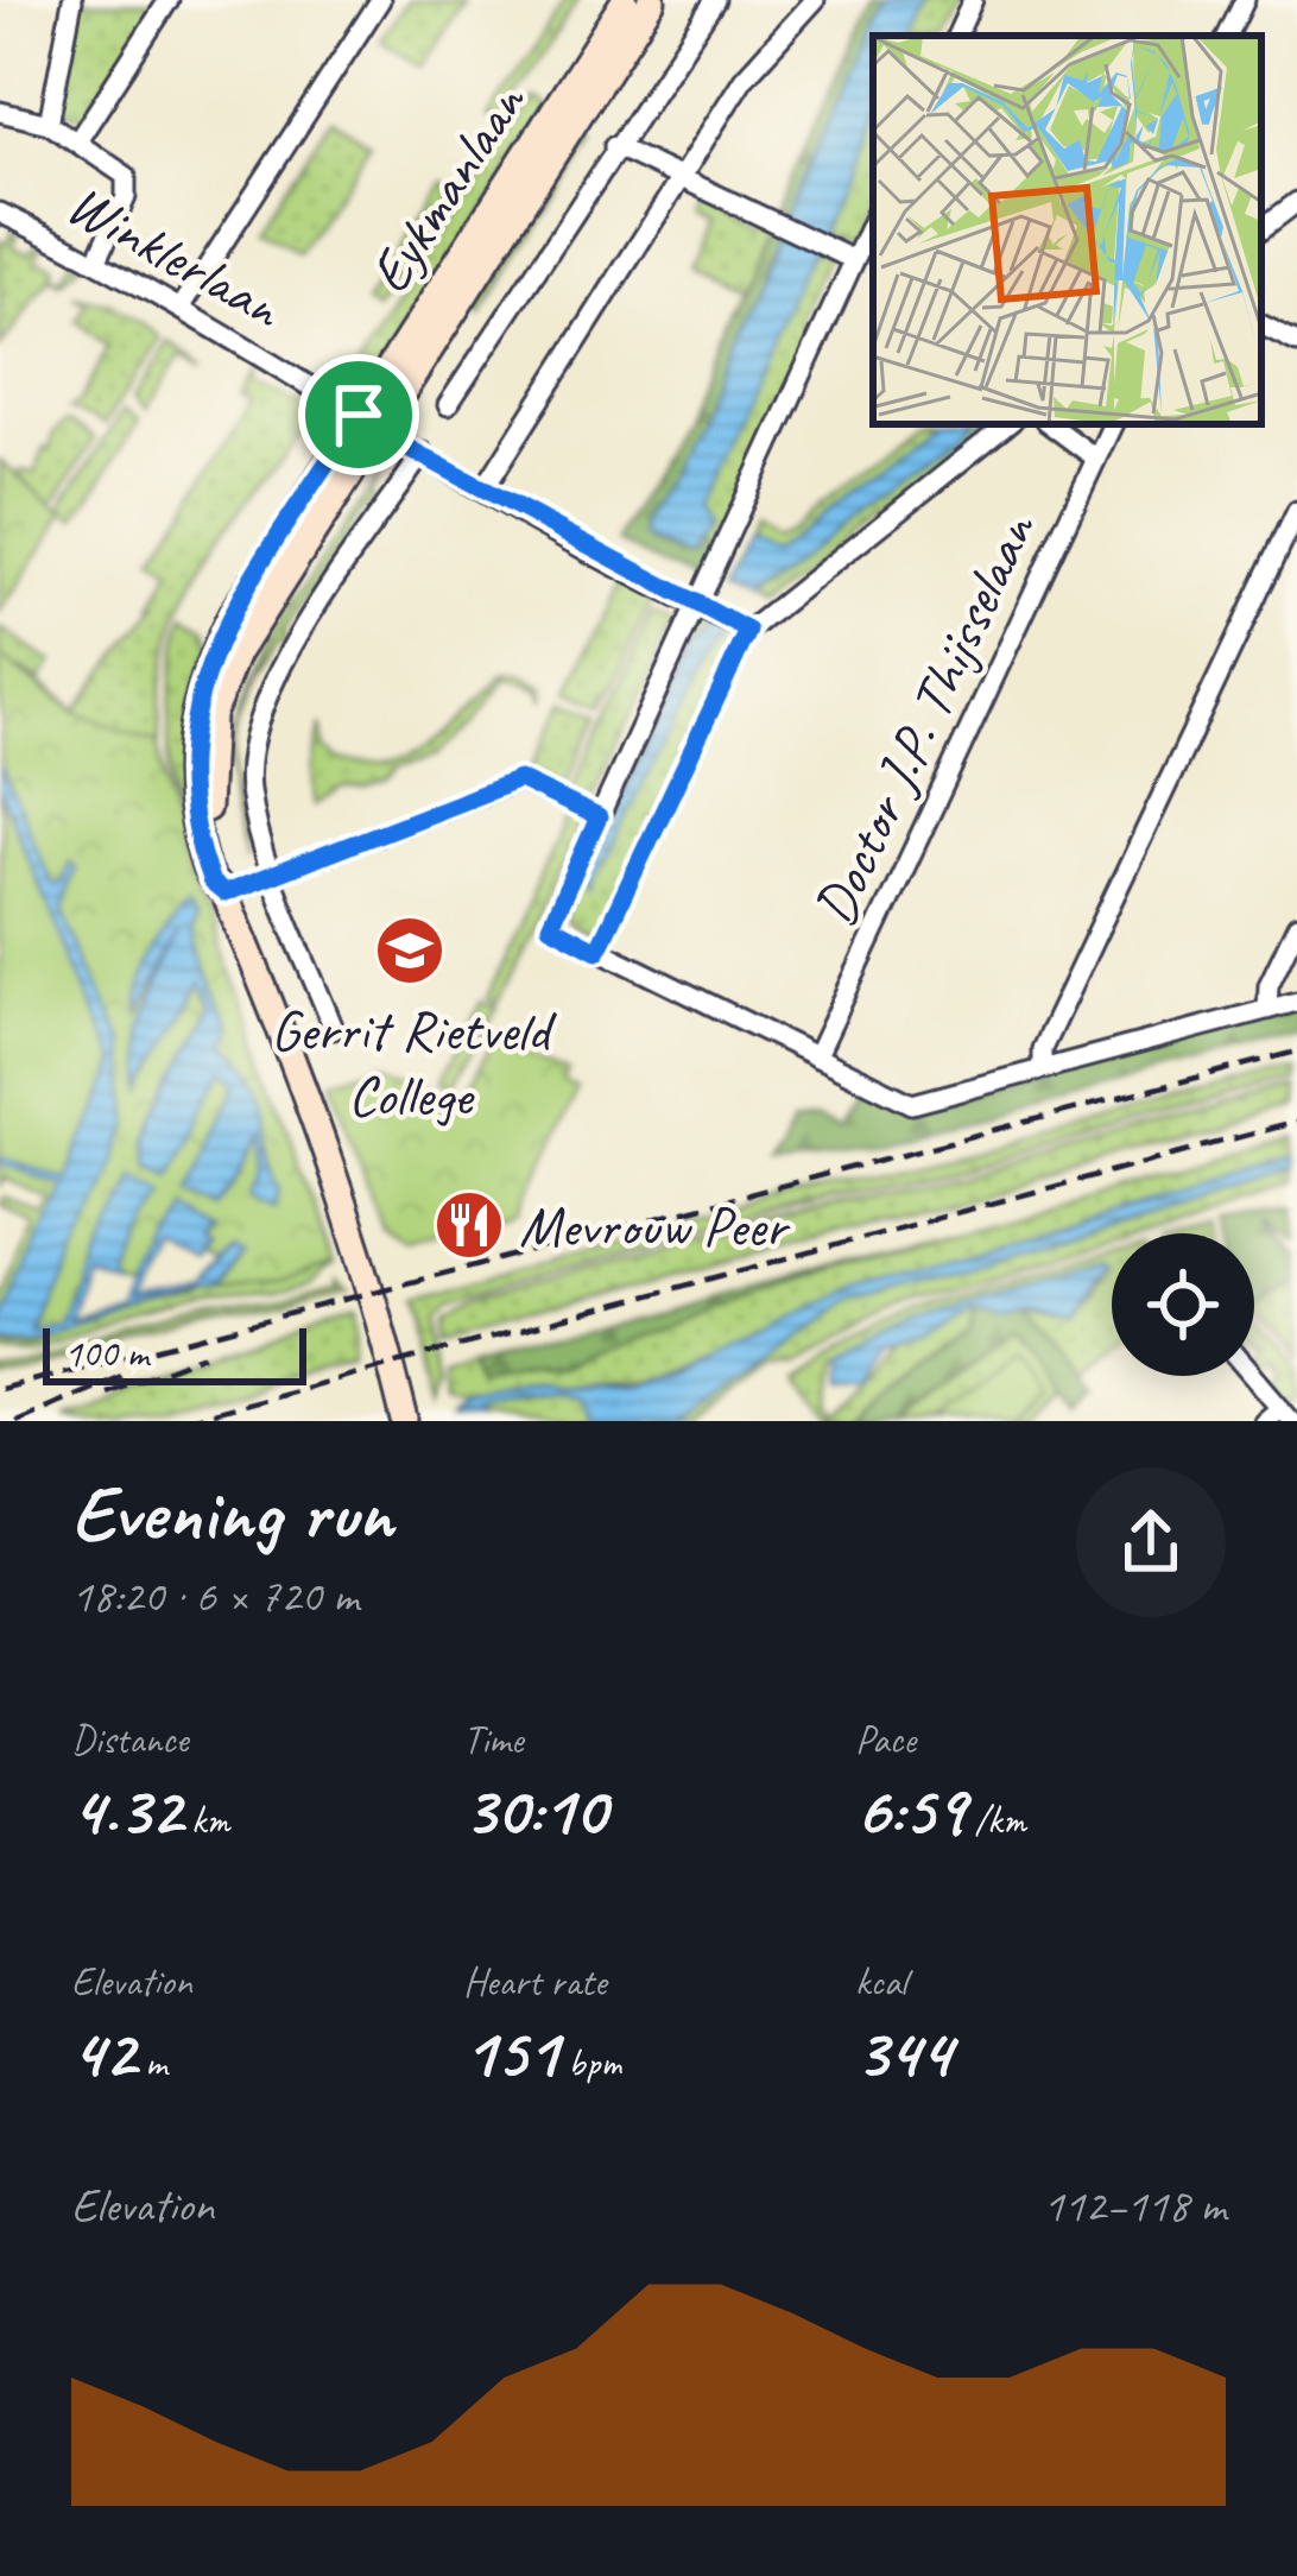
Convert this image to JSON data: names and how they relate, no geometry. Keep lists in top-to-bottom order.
{
  "streets": {
    "main road": ["Eykmanlaan"],
    "street": ["Winklerlaan", "Doctor J.P. Thijsselaan"]
  },
  "crossings": [
    ["Eykmanlaan", "Winklerlaan"]
  ],
  "places": {
    "school or university": ["Gerrit Rietveld College"],
    "restaurant": ["Mevrouw Peer"]
  },
  "scale_bar": "100 m",
  "page": {
    "scale": "100 m",
    "heading": ["Evening run", "18:20 · 6 × 720 m"],
    "stats": [
      ["Distance", "4.32 km"],
      ["Time", "30:10"],
      ["Pace", "6:59 /km"],
      ["Elevation", "42 m"],
      ["Heart rate", "151 bpm"],
      ["kcal", "344"]
    ],
    "chart": ["Elevation", "112–118 m"]
  }
}
